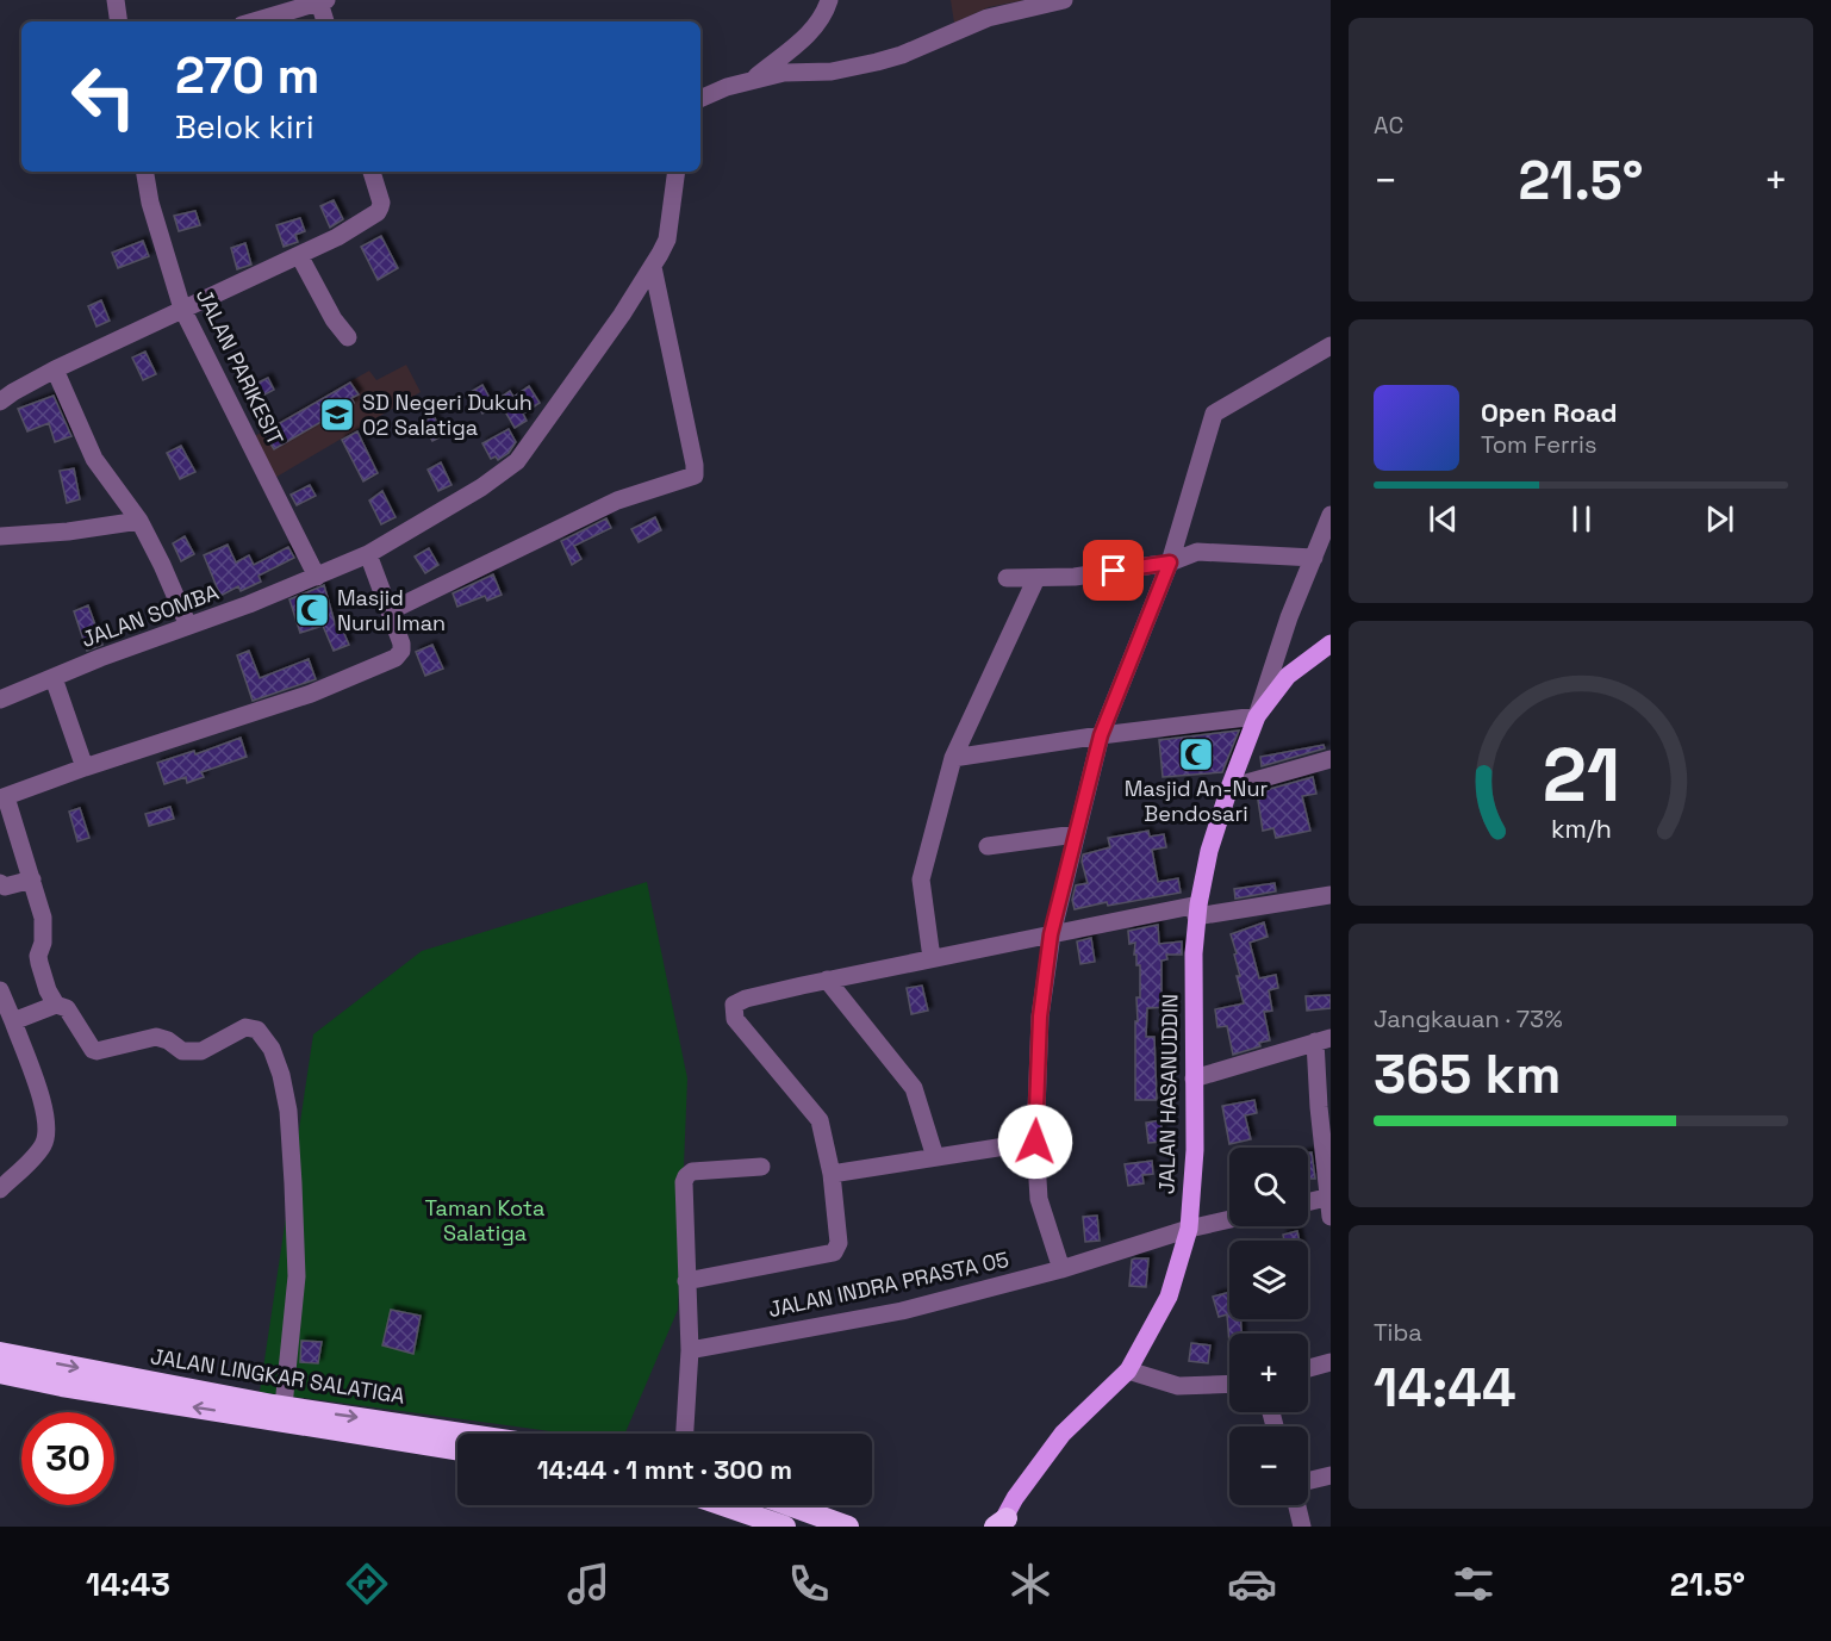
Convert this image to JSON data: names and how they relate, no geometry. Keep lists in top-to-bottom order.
{
  "streets": {
    "highway": ["JALAN LINGKAR SALATIGA"],
    "main road": ["JALAN HASANUDDIN"],
    "street": ["JALAN PARIKESIT", "JALAN SOMBA", "JALAN INDRA PRASTA 05"]
  },
  "crossings": [
    ["JALAN PARIKESIT", "JALAN SOMBA"],
    ["JALAN HASANUDDIN", "JALAN INDRA PRASTA 05"]
  ],
  "parks": ["Taman Kota Salatiga"],
  "places": {
    "school or university": ["SD Negeri Dukuh 02 Salatiga"],
    "mosque": ["Masjid Nurul Iman", "Masjid An-Nur Bendosari"]
  },
  "page": {
    "tile": [
      "AC",
      ["Jangkauan · 73%", "365 km"],
      ["Tiba", "14:44"]
    ],
    "turn": ["270 m", "Belok kiri"],
    "heat": ["−", "21.5°", "+"],
    "song": ["Open Road", "Tom Ferris"],
    "map_buttons": ["+", "−"],
    "limit": "30",
    "trip": "14:44 · 1 mnt · 300 m",
    "tabs": ["14:43", "21.5°"],
    "gauge": ["21", "km/h"]
  }
}
